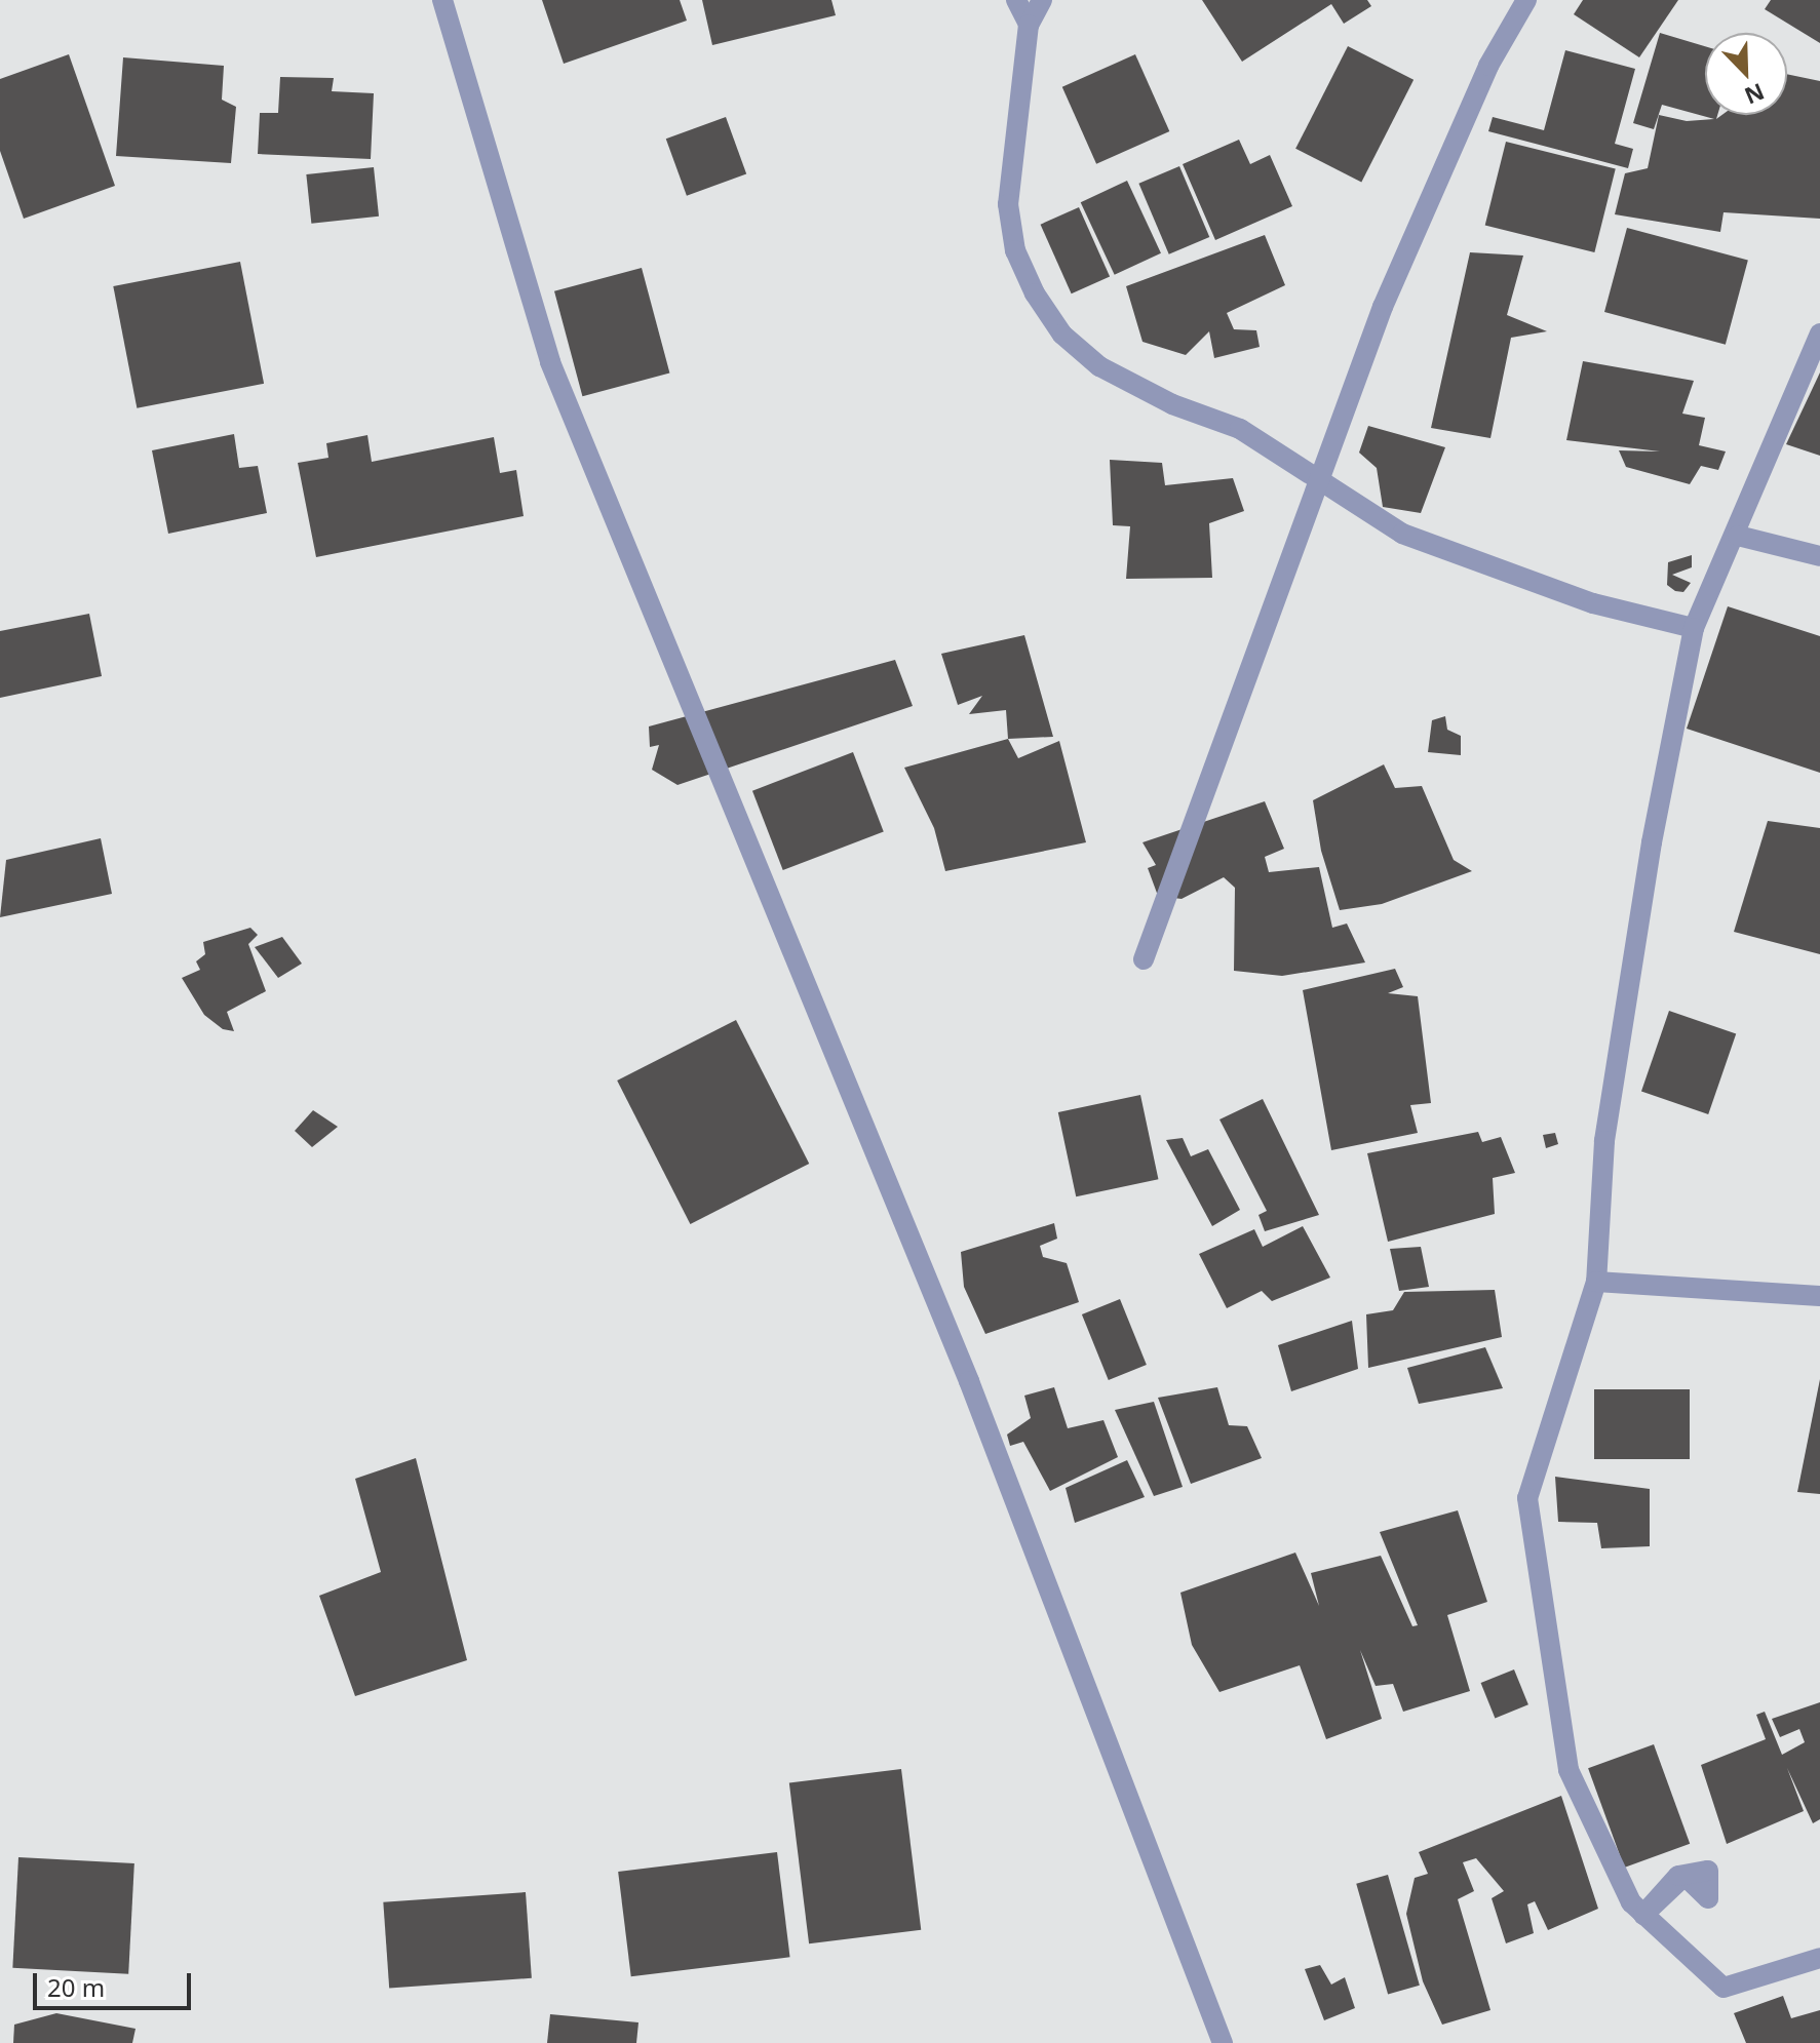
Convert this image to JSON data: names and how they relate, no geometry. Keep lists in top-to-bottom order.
{
  "scale_bar": "20 m",
  "north": "bottom right"
}
